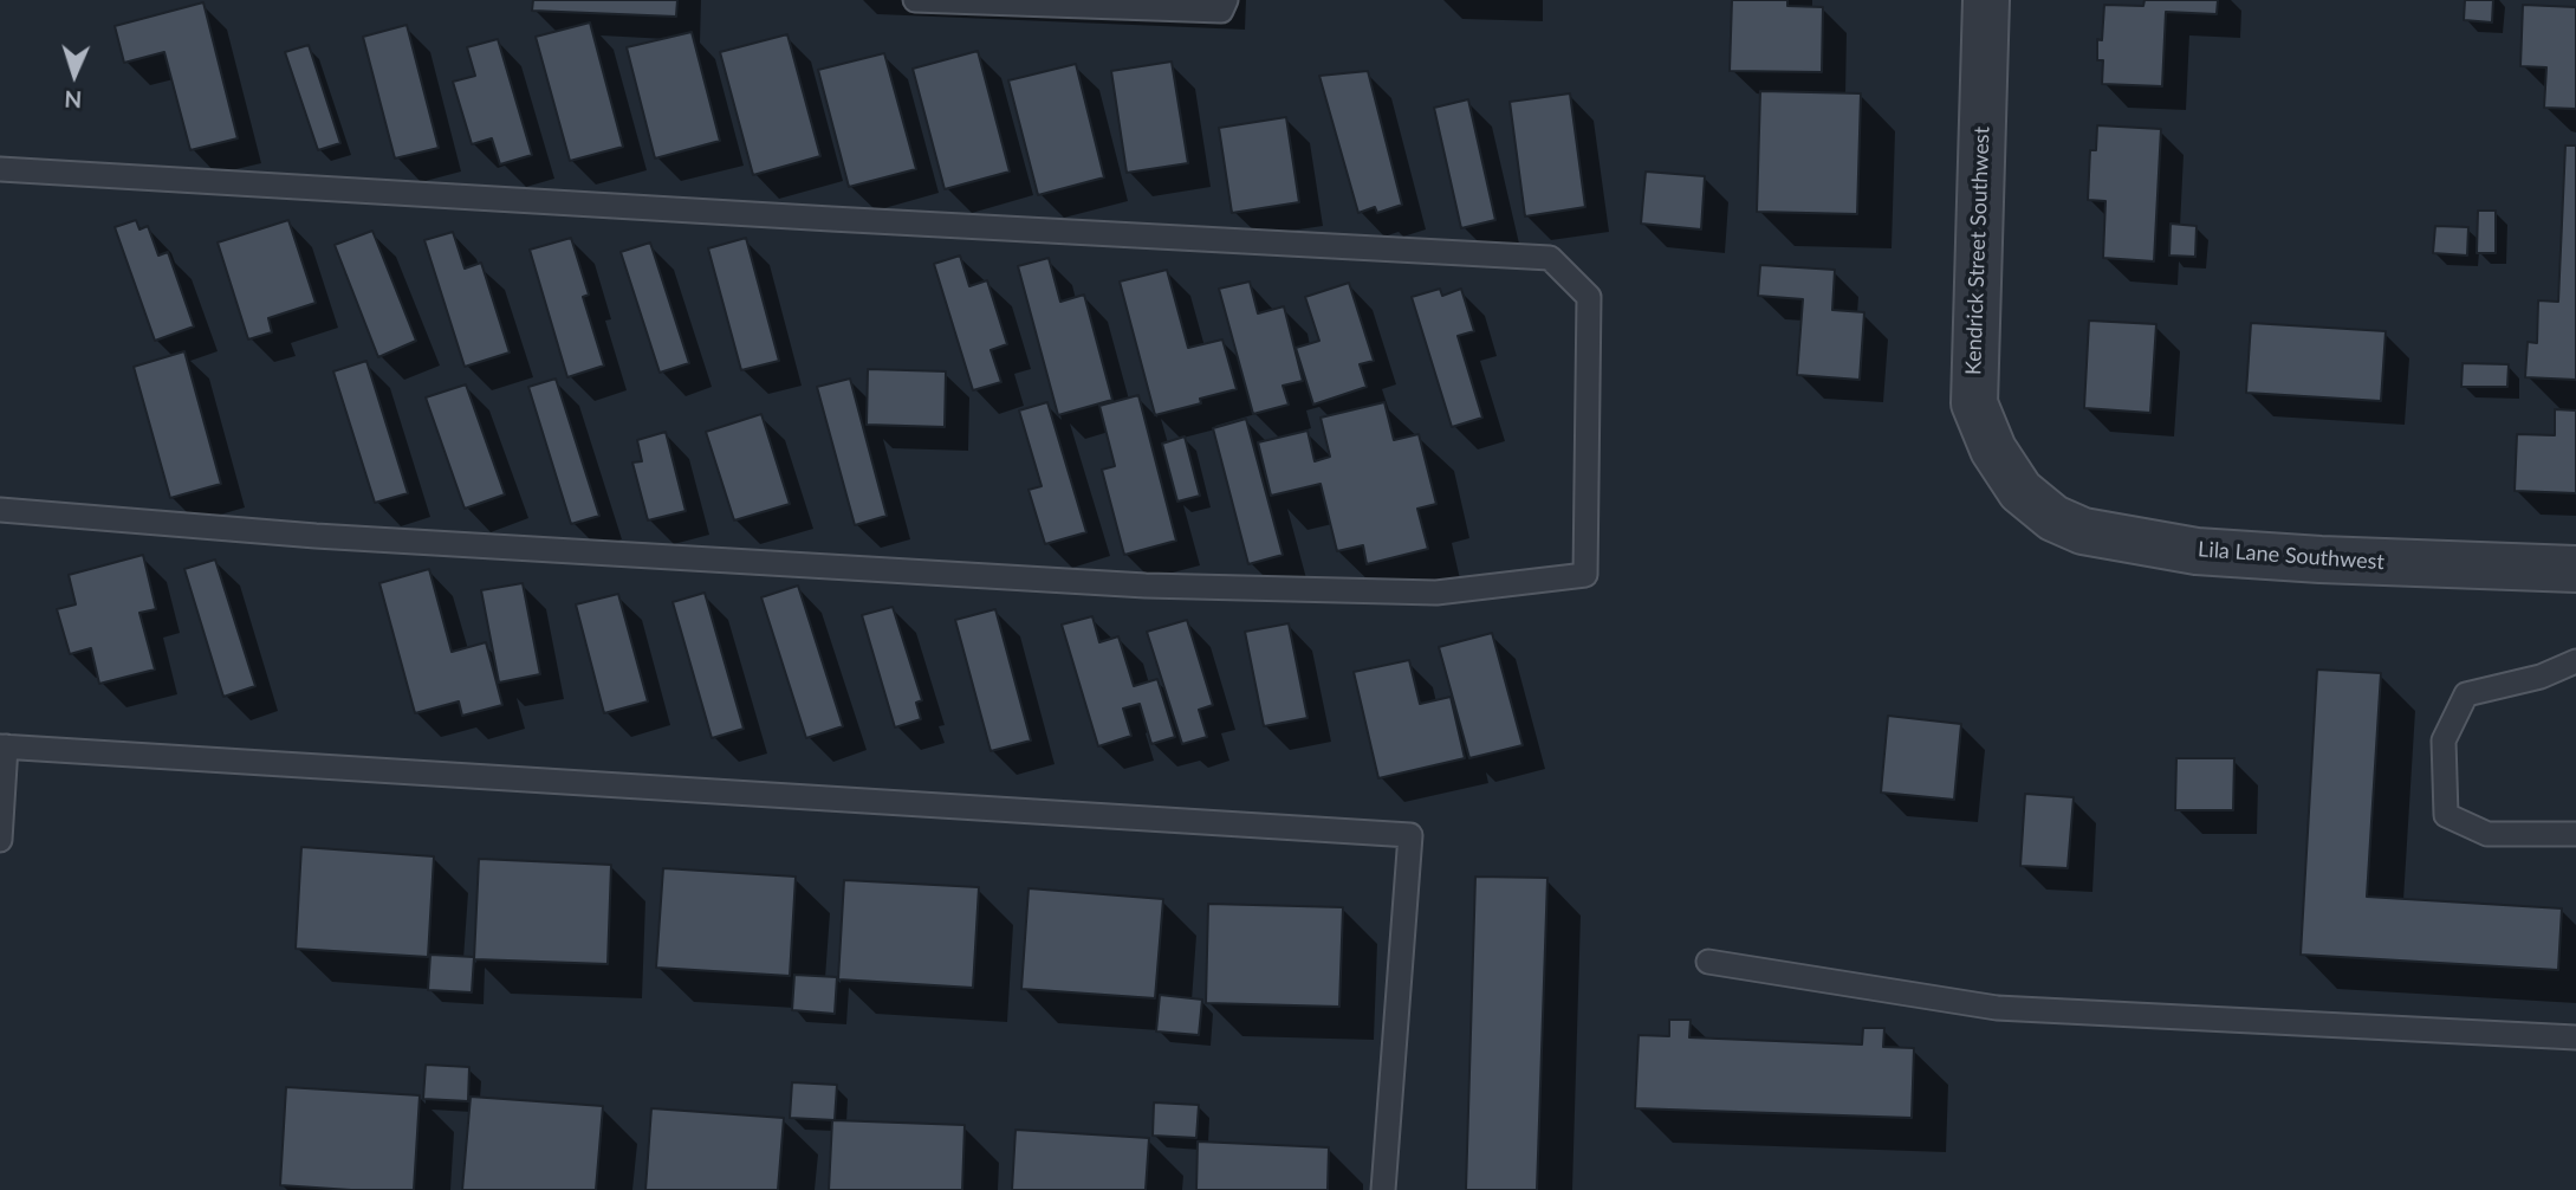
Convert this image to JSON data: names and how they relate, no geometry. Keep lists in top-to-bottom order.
{
  "streets": {
    "street": ["Kendrick Street Southwest", "Lila Lane Southwest"]
  },
  "crossings": [
    ["Kendrick Street Southwest", "Lila Lane Southwest"]
  ],
  "north": "bottom"
}
